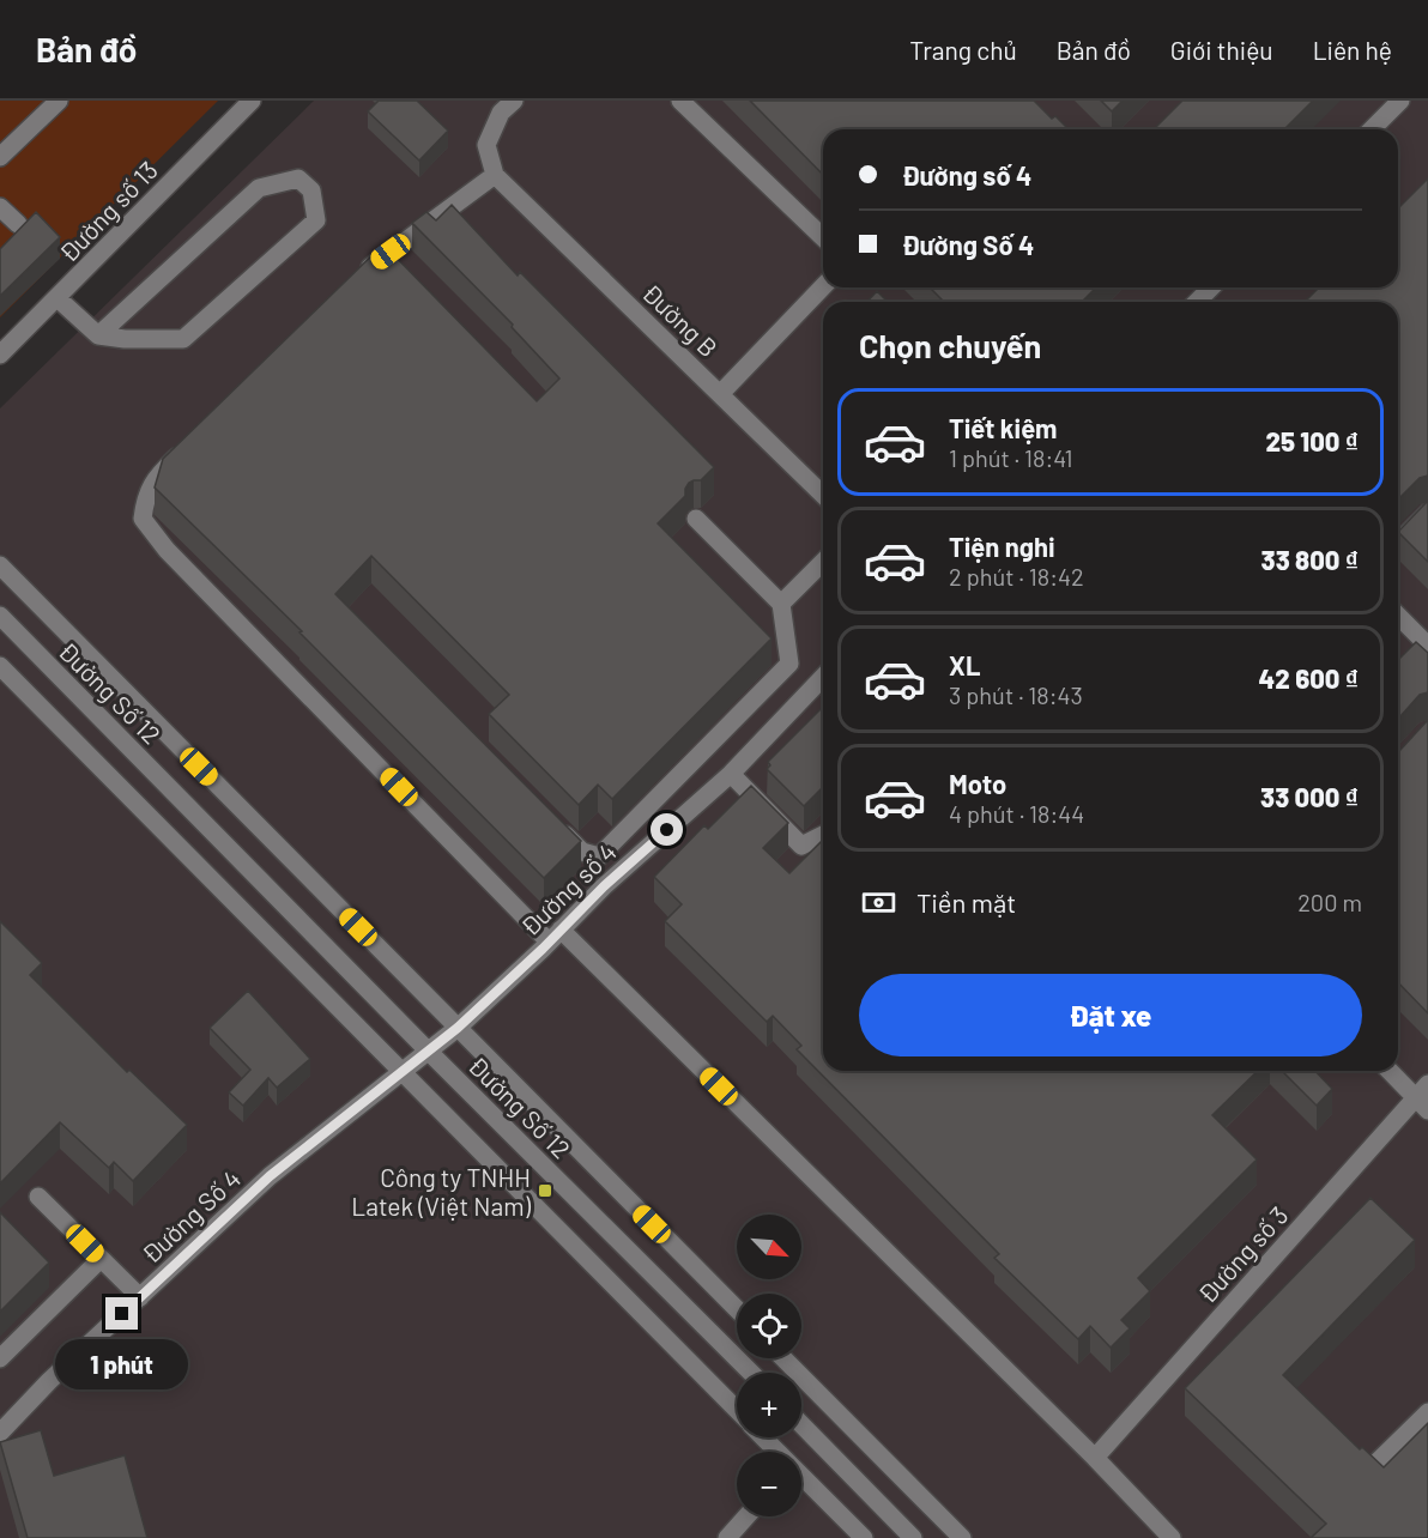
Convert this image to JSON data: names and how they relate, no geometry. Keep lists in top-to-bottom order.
{
  "streets": {
    "street": [
      "Đường số 13",
      "Đường B",
      "Đường Số 12",
      "Đường số 4",
      "Đường Số 4",
      "Đường số 3"
    ]
  },
  "crossings": [
    ["Đường Số 12", "Đường số 4"],
    ["Đường Số 12", "Đường Số 4"],
    ["Đường số 4", "Đường Số 4"]
  ],
  "places": {
    "transit": ["Công ty TNHH Latek (Việt Nam)"]
  },
  "north": "bottom right",
  "page": {
    "header": "Bản đồ",
    "nav": [
      "Trang chủ",
      "Bản đồ",
      "Giới thiệu",
      "Liên hệ"
    ],
    "banner": ["Đường số 4", "Đường Số 4"],
    "heading": "Chọn chuyến",
    "list": [
      {
        "name": "Tiết kiệm",
        "note": "1 phút · 18:41",
        "value": "25 100 ₫"
      },
      {
        "name": "Tiện nghi",
        "note": "2 phút · 18:42",
        "value": "33 800 ₫"
      },
      {
        "name": "XL",
        "note": "3 phút · 18:43",
        "value": "42 600 ₫"
      },
      {
        "name": "Moto",
        "note": "4 phút · 18:44",
        "value": "33 000 ₫"
      }
    ],
    "pay": ["Tiền mặt", "200 m"],
    "buttons": "Đặt xe",
    "map_buttons": ["+", "−"],
    "bubble": "1 phút"
  }
}
